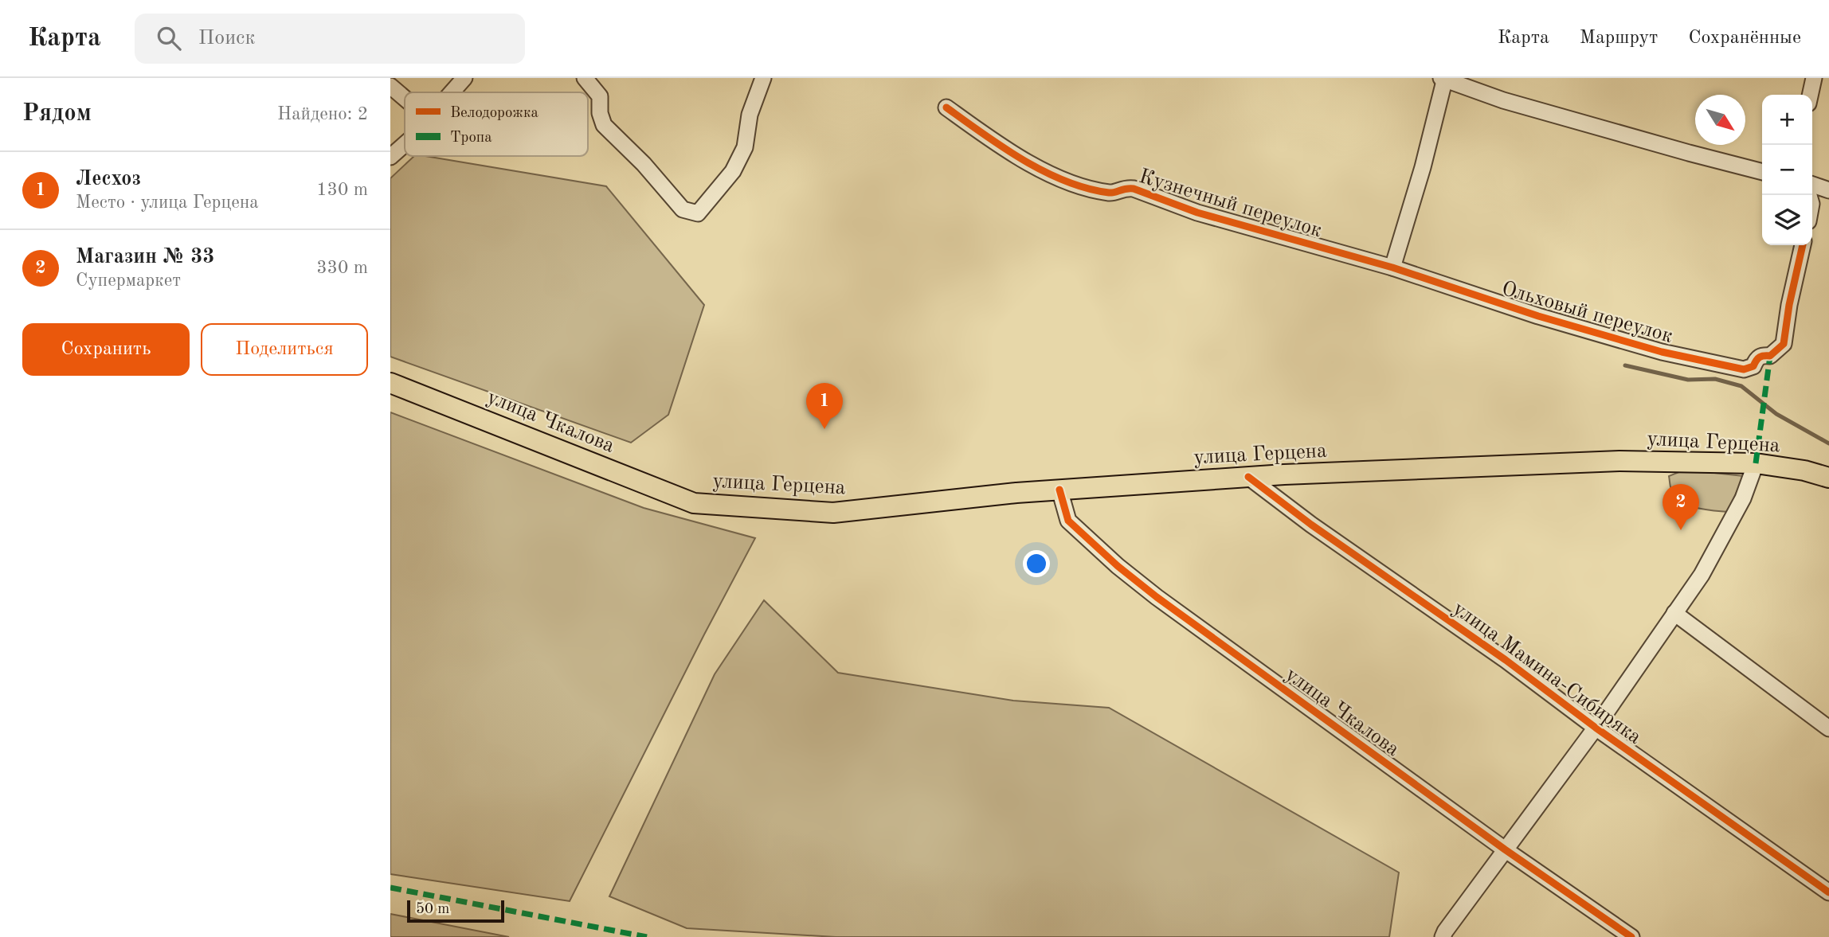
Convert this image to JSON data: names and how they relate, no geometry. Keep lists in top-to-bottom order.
{
  "streets": {
    "main road": ["улица Чкалова", "улица Герцена"],
    "street": ["Кузнечный переулок", "Ольховый переулок", "улица Мамина-Сибиряка"]
  },
  "crossings": [
    ["Кузнечный переулок", "Ольховый переулок"],
    ["улица Чкалова", "улица Герцена"],
    ["улица Герцена", "улица Мамина-Сибиряка"]
  ],
  "legend": ["Велодорожка", "Тропа"],
  "scale_bar": "50 m",
  "north": "bottom right",
  "page": {
    "header": "Карта",
    "search": "Поиск",
    "nav": ["Карта", "Маршрут", "Сохранённые"],
    "heading": ["Рядом", "Найдено: 2"],
    "map_buttons": ["+", "−"],
    "list": [
      {
        "mark": "1",
        "name": "Лесхоз",
        "note": "Место · улица Герцена",
        "value": "130 m"
      },
      {
        "mark": "2",
        "name": "Магазин № 33",
        "note": "Супермаркет",
        "value": "330 m"
      }
    ],
    "buttons": ["Сохранить", "Поделиться"],
    "pins": ["1", "2"],
    "scale": "50 m"
  }
}
